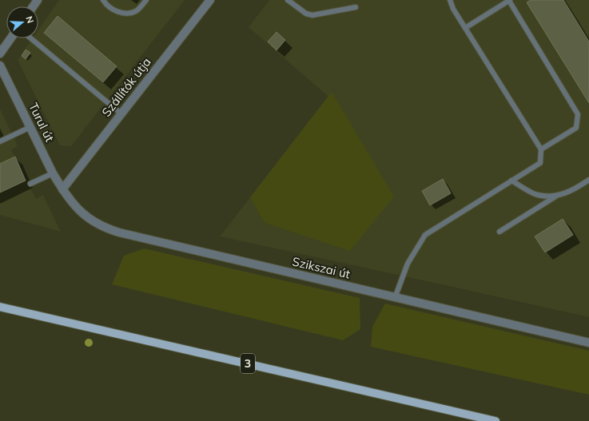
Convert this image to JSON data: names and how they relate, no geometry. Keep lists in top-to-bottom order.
{
  "streets": {
    "main road": ["3"],
    "street": ["Szállítók útja", "Turul út", "Szikszai út"]
  },
  "crossings": [
    ["Szállítók útja", "Turul út"],
    ["Szállítók útja", "Szikszai út"],
    ["Turul út", "Szikszai út"]
  ],
  "north": "right"
}
